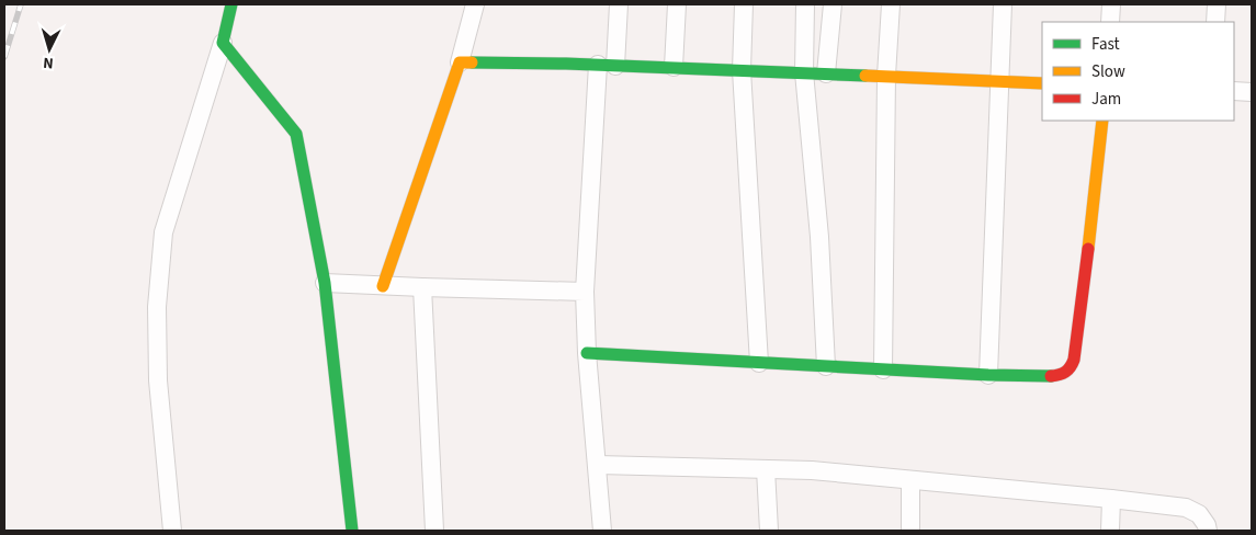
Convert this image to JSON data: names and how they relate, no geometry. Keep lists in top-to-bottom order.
{
  "legend": ["Fast", "Slow", "Jam"],
  "north": "bottom"
}
